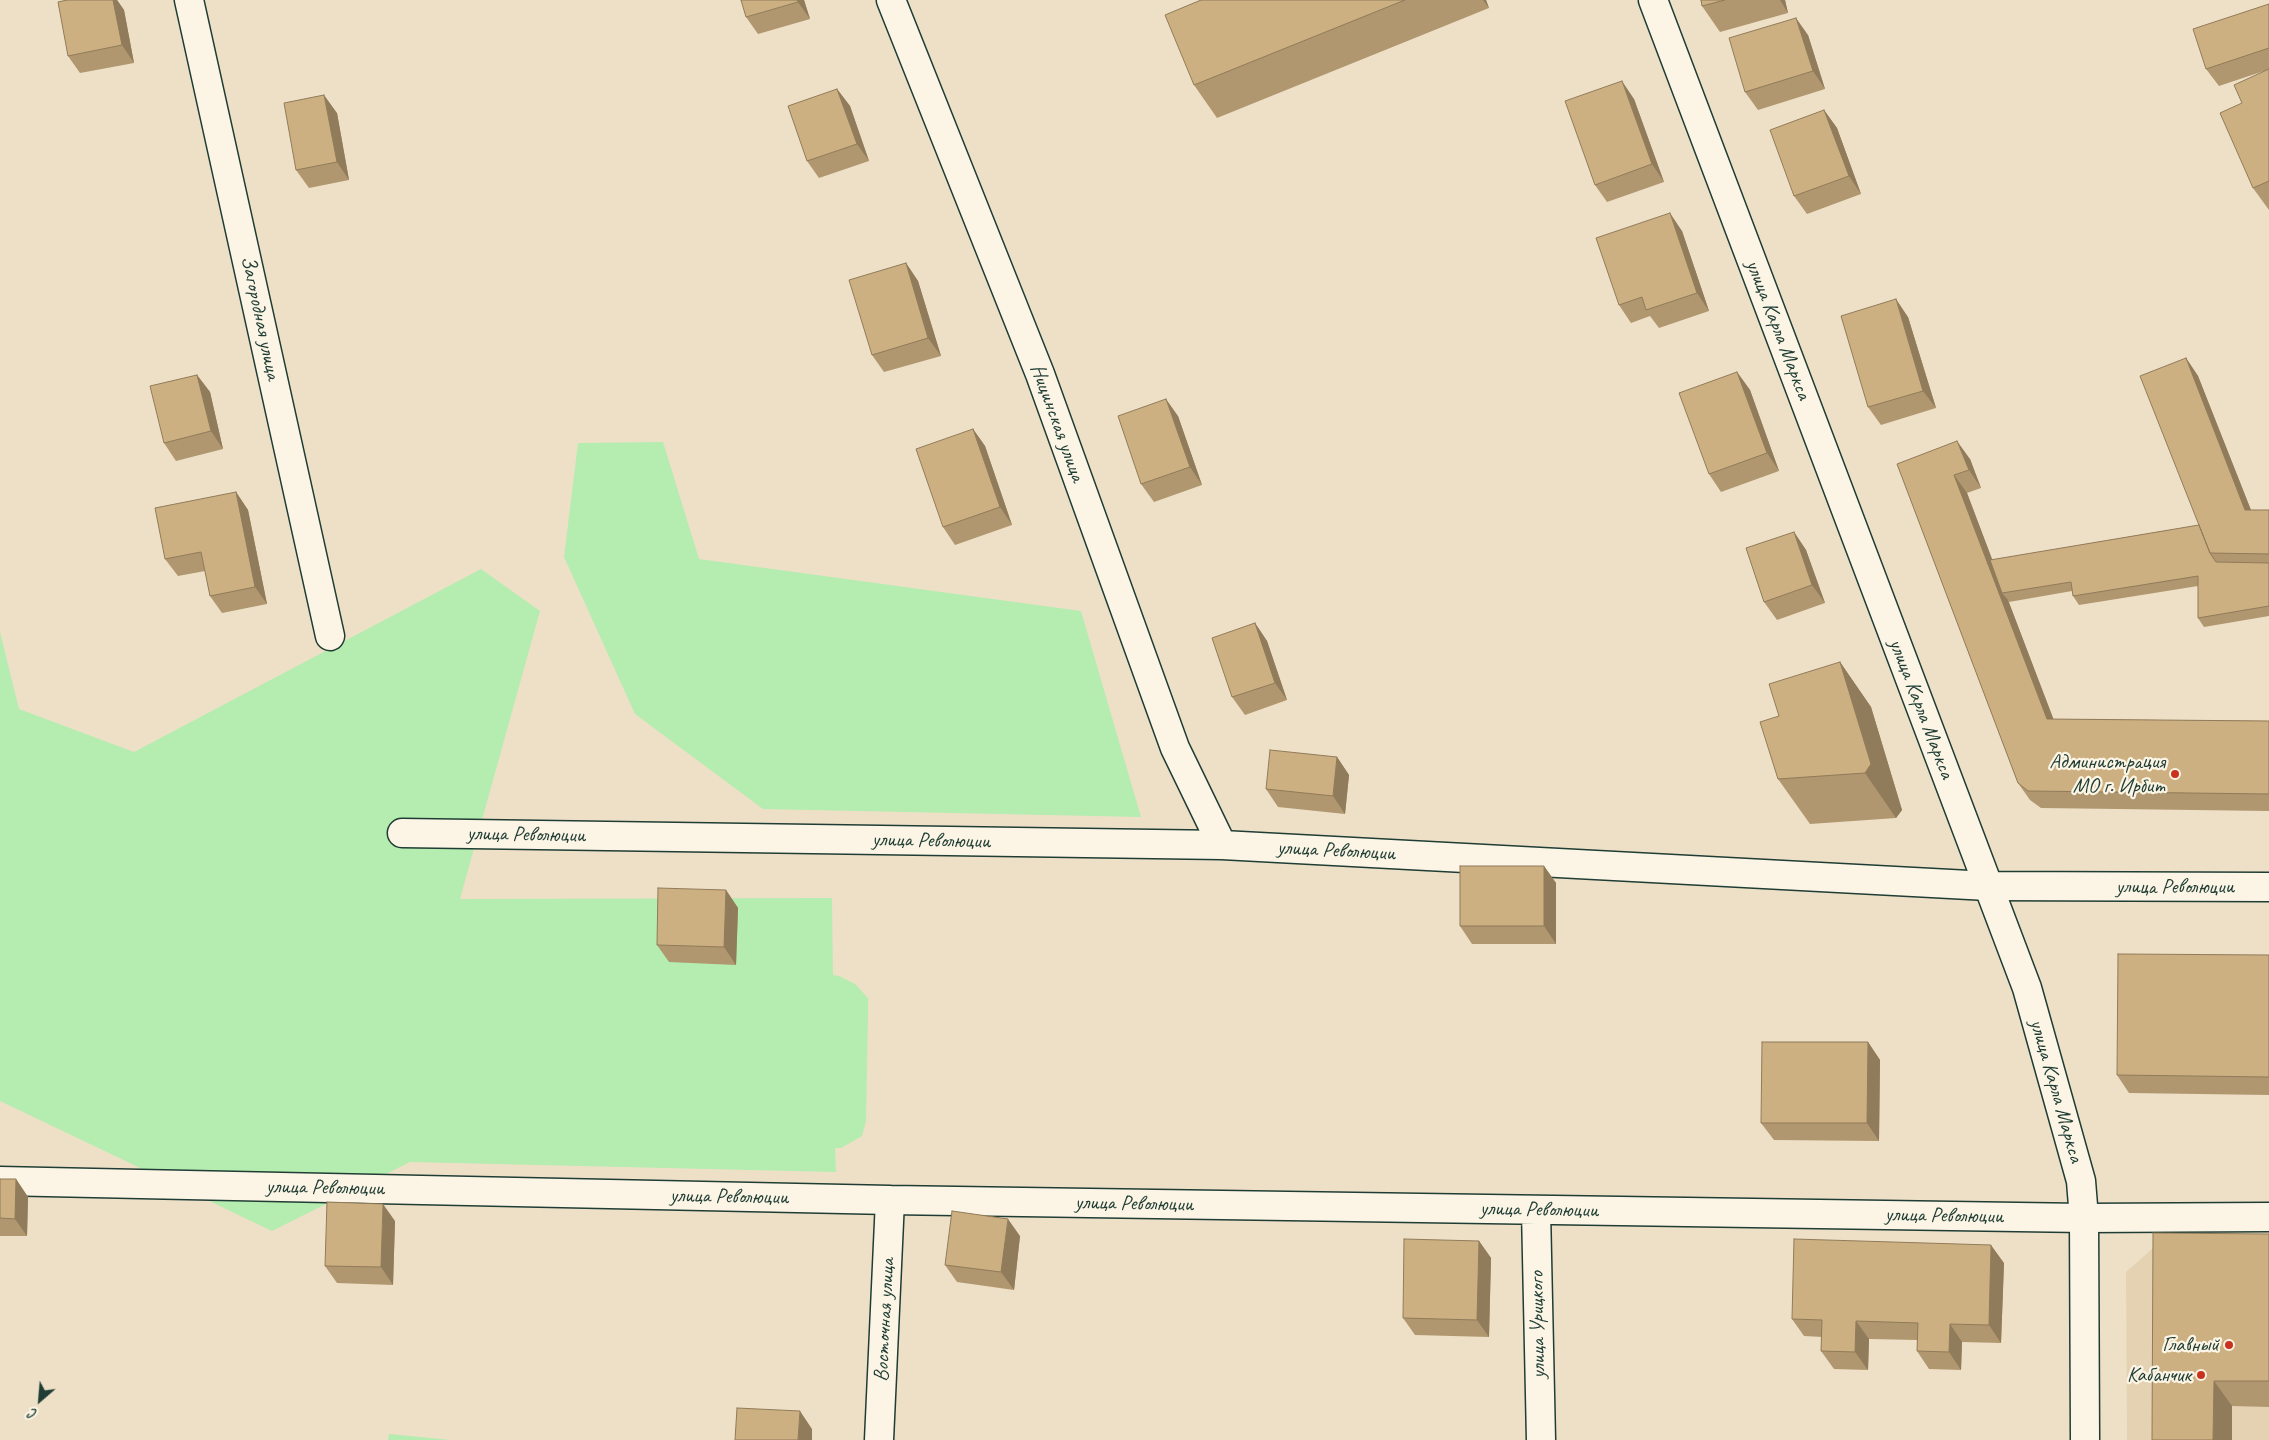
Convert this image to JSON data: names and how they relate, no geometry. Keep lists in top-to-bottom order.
{
  "streets": {
    "street": [
      "Загородная улица",
      "улица Карла Маркса",
      "Ницинская улица",
      "улица Революции",
      "Восточная улица",
      "улица Урицкого"
    ]
  },
  "crossings": [
    ["улица Карла Маркса", "улица Революции"],
    ["Ницинская улица", "улица Революции"],
    ["улица Революции", "Восточная улица"],
    ["улица Революции", "улица Урицкого"]
  ],
  "places": ["Администрация МО г. Ирбит", "Главный", "Кабанчик"],
  "north": "bottom left"
}
